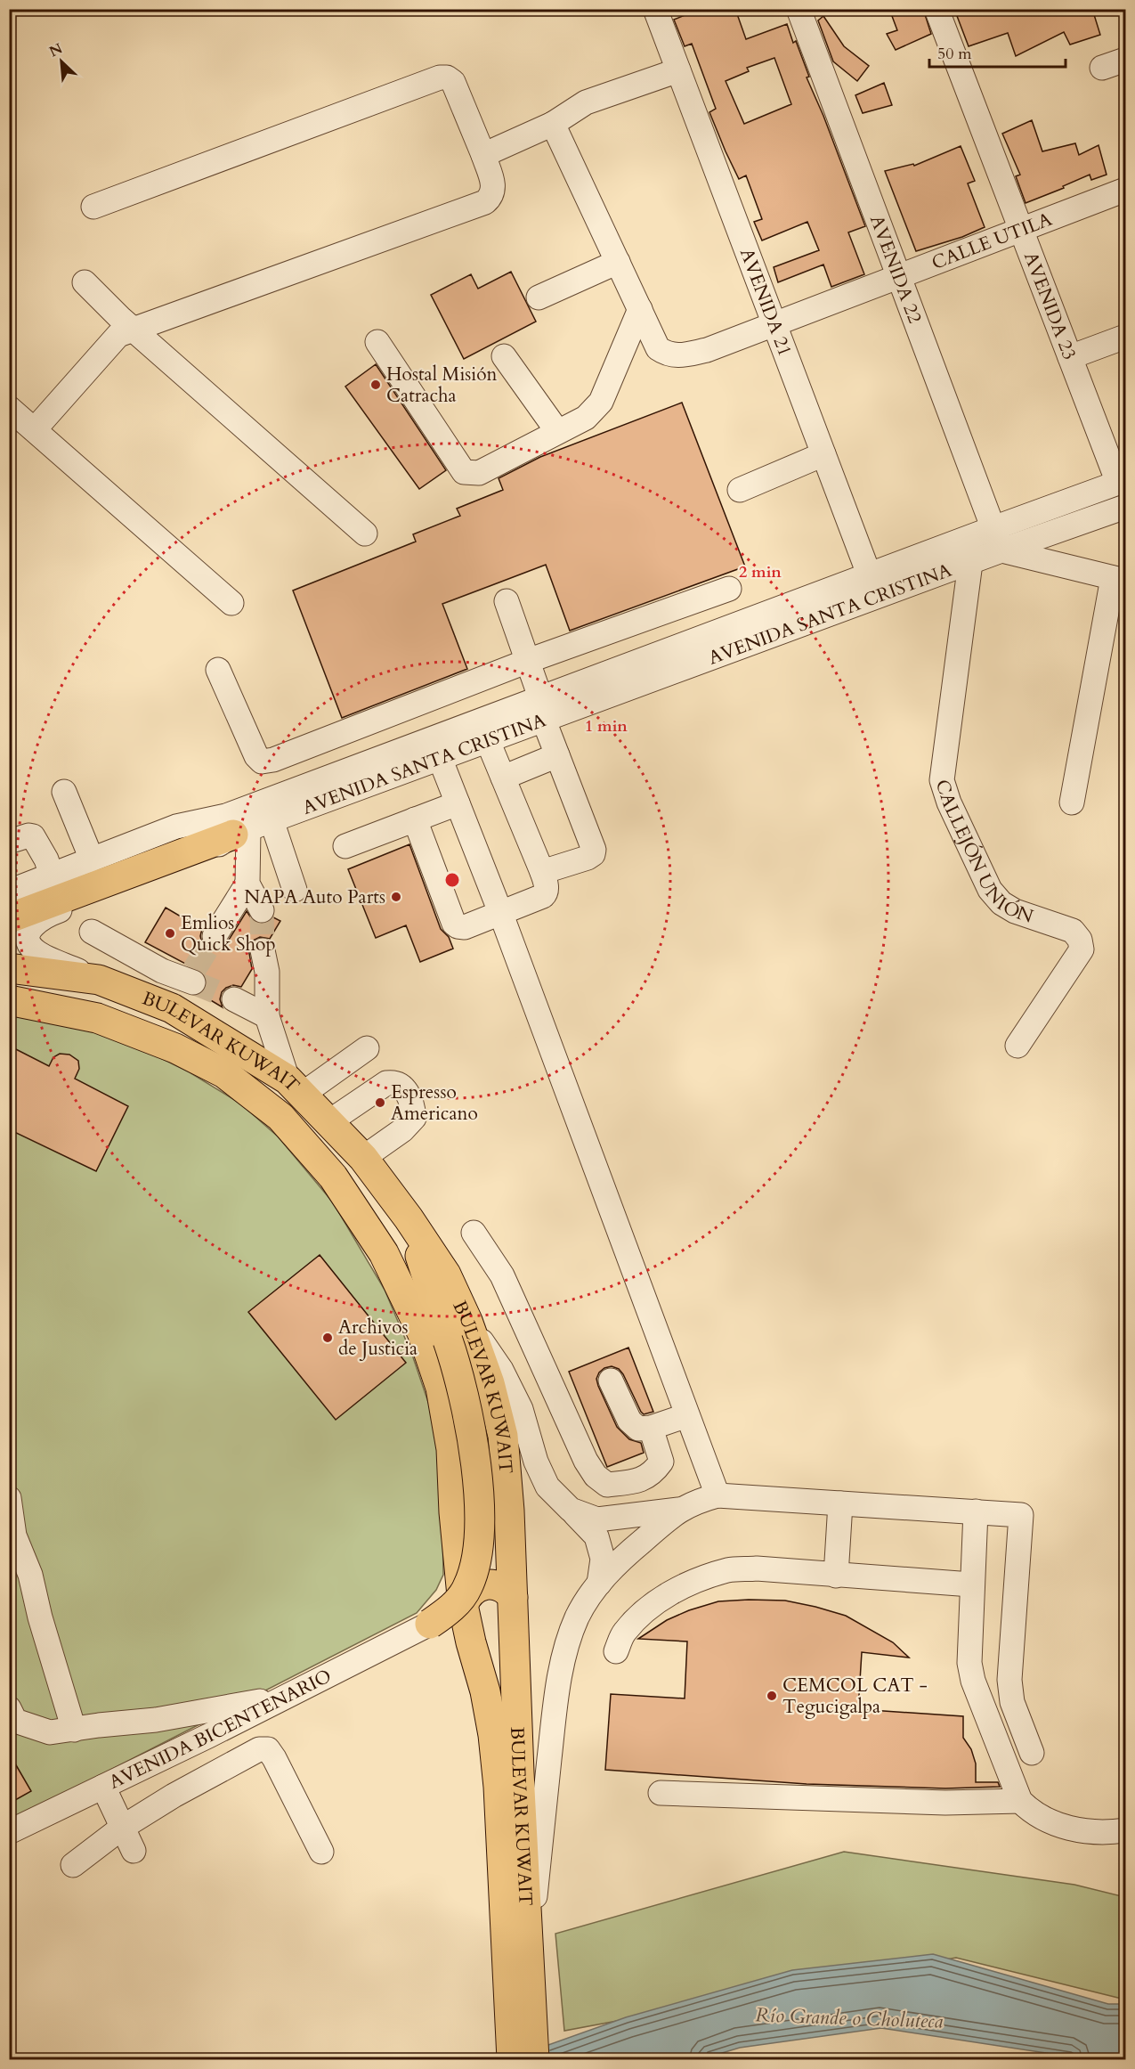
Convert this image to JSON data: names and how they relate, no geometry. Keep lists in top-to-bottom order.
{
  "streets": {
    "main road": ["BULEVAR KUWAIT"],
    "street": [
      "CALLE UTILA",
      "AVENIDA 22",
      "AVENIDA 21",
      "AVENIDA 23",
      "AVENIDA SANTA CRISTINA",
      "CALLEJÓN UNIÓN",
      "AVENIDA BICENTENARIO"
    ]
  },
  "crossings": [
    ["CALLE UTILA", "AVENIDA 22"],
    ["CALLE UTILA", "AVENIDA 21"],
    ["CALLE UTILA", "AVENIDA 23"],
    ["AVENIDA 22", "AVENIDA SANTA CRISTINA"],
    ["AVENIDA 21", "AVENIDA SANTA CRISTINA"],
    ["AVENIDA 23", "AVENIDA SANTA CRISTINA"],
    ["AVENIDA SANTA CRISTINA", "CALLEJÓN UNIÓN"],
    ["AVENIDA SANTA CRISTINA", "BULEVAR KUWAIT"]
  ],
  "water": ["Río Grande o Choluteca"],
  "places": [
    "Hostal Misión Catracha",
    "NAPA Auto Parts",
    "Emlios Quick Shop",
    "Espresso Americano",
    "Archivos de Justicia",
    "CEMCOL CAT - Tegucigalpa"
  ],
  "scale_bar": "50 m",
  "north": "top left",
  "rings": ["2 min", "1 min"]
}
